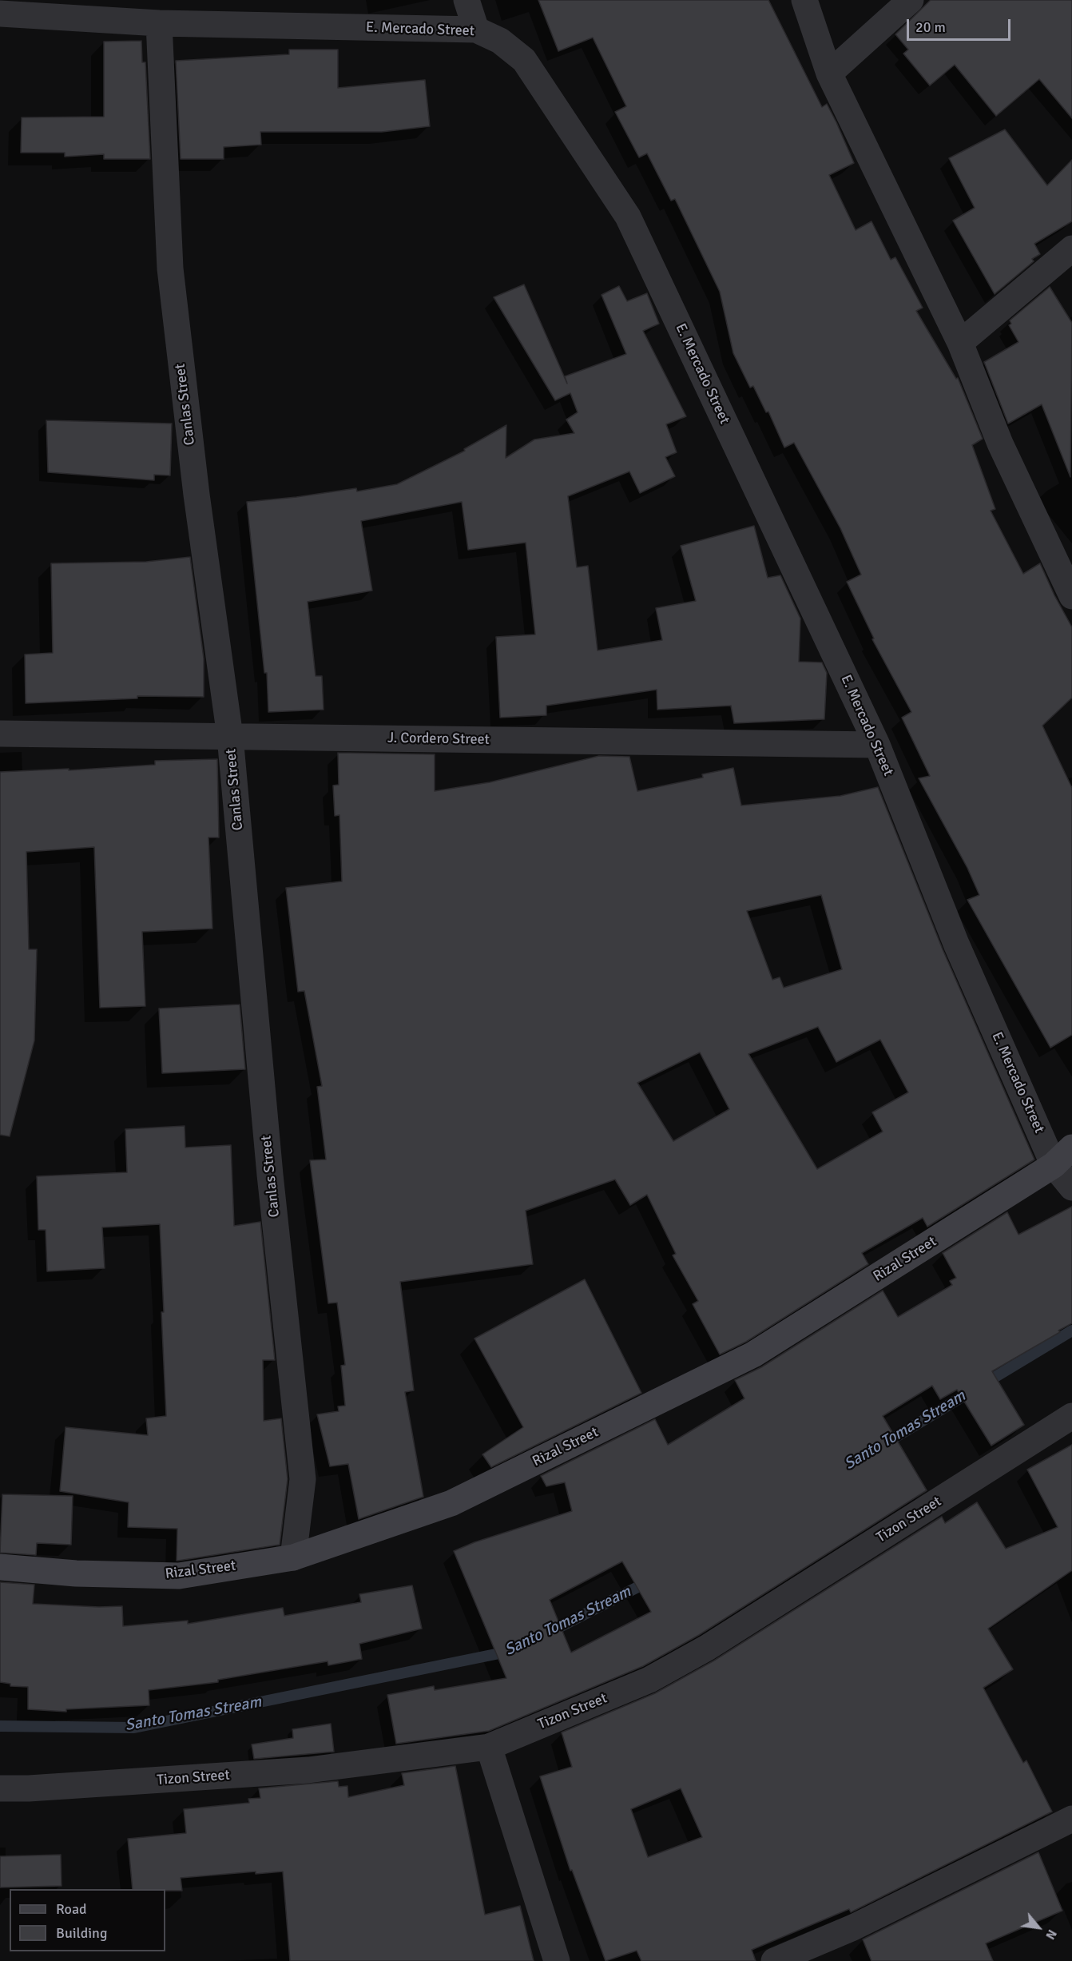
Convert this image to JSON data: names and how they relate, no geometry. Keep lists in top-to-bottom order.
{
  "streets": {
    "street": [
      "E. Mercado Street",
      "Canlas Street",
      "J. Cordero Street",
      "Rizal Street",
      "Tizon Street"
    ]
  },
  "crossings": [
    ["E. Mercado Street", "Canlas Street"],
    ["E. Mercado Street", "J. Cordero Street"],
    ["E. Mercado Street", "Rizal Street"],
    ["Canlas Street", "J. Cordero Street"],
    ["Canlas Street", "Rizal Street"]
  ],
  "water": ["Santo Tomas Stream"],
  "legend": ["Road", "Building"],
  "scale_bar": "20 m",
  "north": "bottom right"
}
